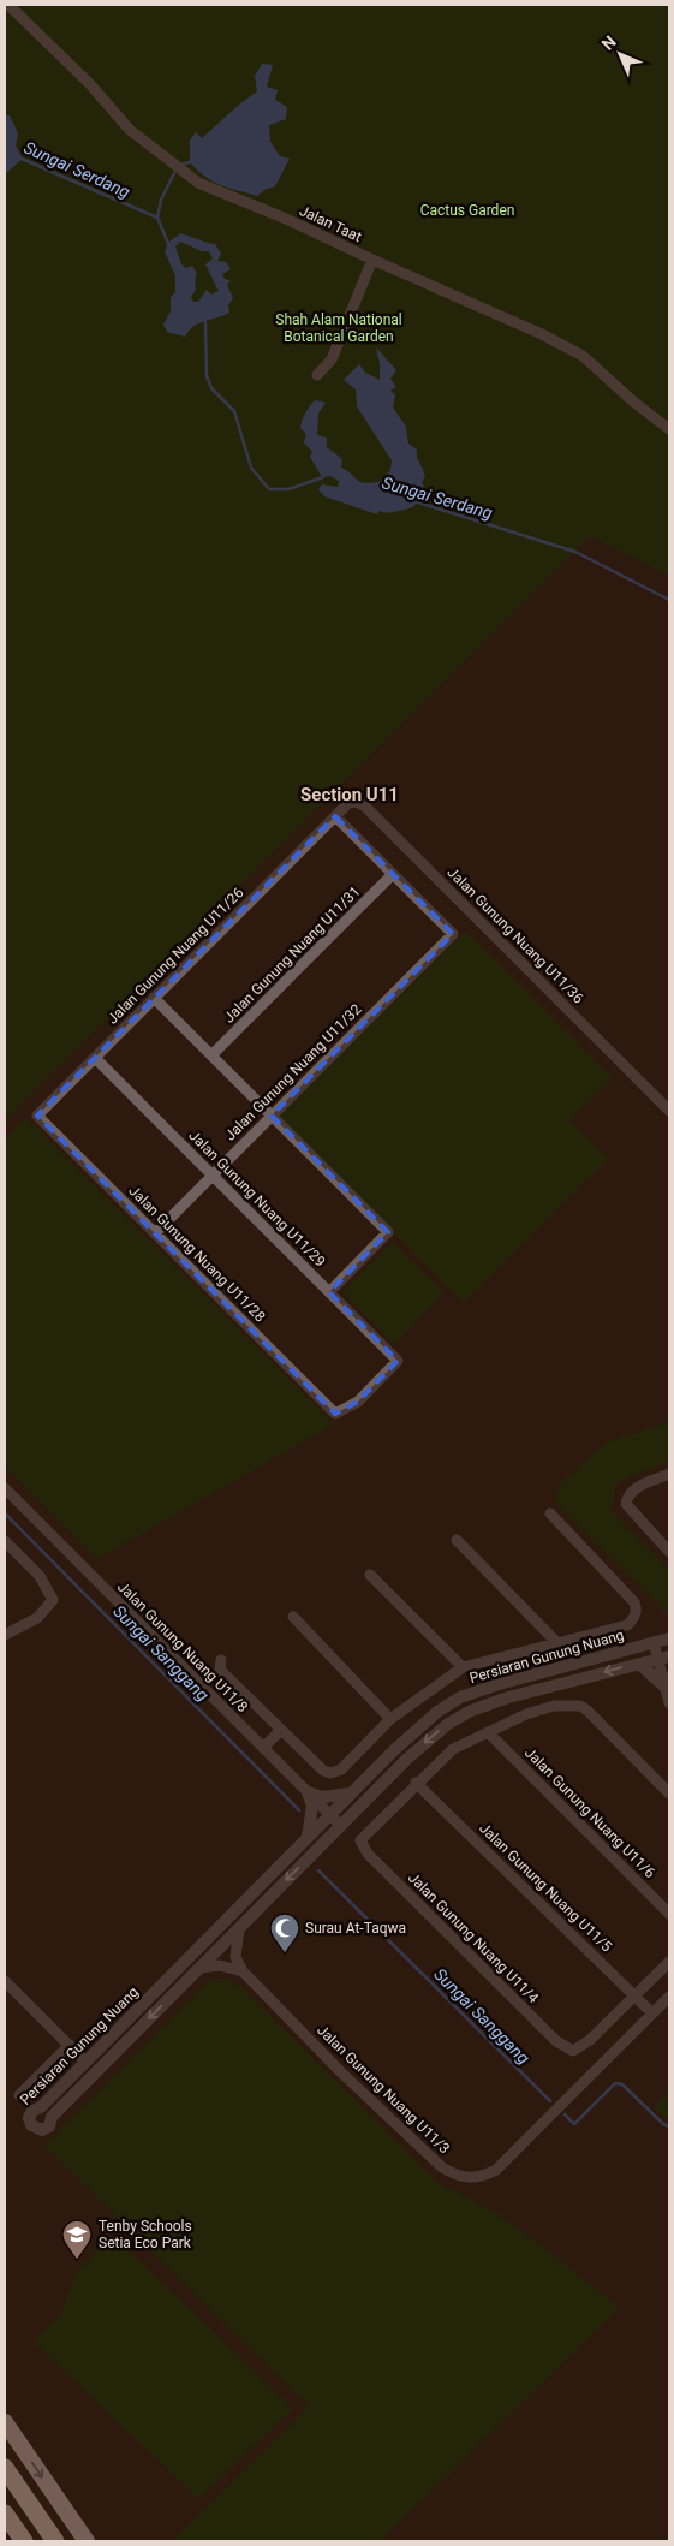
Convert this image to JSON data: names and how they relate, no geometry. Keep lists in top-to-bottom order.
{
  "streets": {
    "street": [
      "Jalan Taat",
      "Jalan Gunung Nuang U11/36",
      "Jalan Gunung Nuang U11/31",
      "Jalan Gunung Nuang U11/26",
      "Jalan Gunung Nuang U11/32",
      "Jalan Gunung Nuang U11/29",
      "Jalan Gunung Nuang U11/28",
      "Jalan Gunung Nuang U11/8",
      "Persiaran Gunung Nuang",
      "Jalan Gunung Nuang U11/6",
      "Jalan Gunung Nuang U11/5",
      "Jalan Gunung Nuang U11/4",
      "Jalan Gunung Nuang U11/3"
    ]
  },
  "crossings": [
    ["Jalan Gunung Nuang U11/36", "Jalan Gunung Nuang U11/26"],
    ["Jalan Gunung Nuang U11/31", "Jalan Gunung Nuang U11/32"],
    ["Jalan Gunung Nuang U11/26", "Jalan Gunung Nuang U11/29"],
    ["Jalan Gunung Nuang U11/26", "Jalan Gunung Nuang U11/28"],
    ["Jalan Gunung Nuang U11/32", "Jalan Gunung Nuang U11/29"],
    ["Jalan Gunung Nuang U11/32", "Jalan Gunung Nuang U11/28"],
    ["Jalan Gunung Nuang U11/29", "Jalan Gunung Nuang U11/28"],
    ["Jalan Gunung Nuang U11/8", "Persiaran Gunung Nuang"],
    ["Jalan Gunung Nuang U11/5", "Jalan Gunung Nuang U11/4"],
    ["Jalan Gunung Nuang U11/5", "Jalan Gunung Nuang U11/3"]
  ],
  "districts": ["Section U11"],
  "water": ["Sungai Serdang", "Sungai Sanggang"],
  "parks": ["Cactus Garden", "Shah Alam National Botanical Garden"],
  "places": {
    "mosque": ["Surau At-Taqwa"],
    "school or university": ["Tenby Schools Setia Eco Park"]
  },
  "north": "top left"
}
